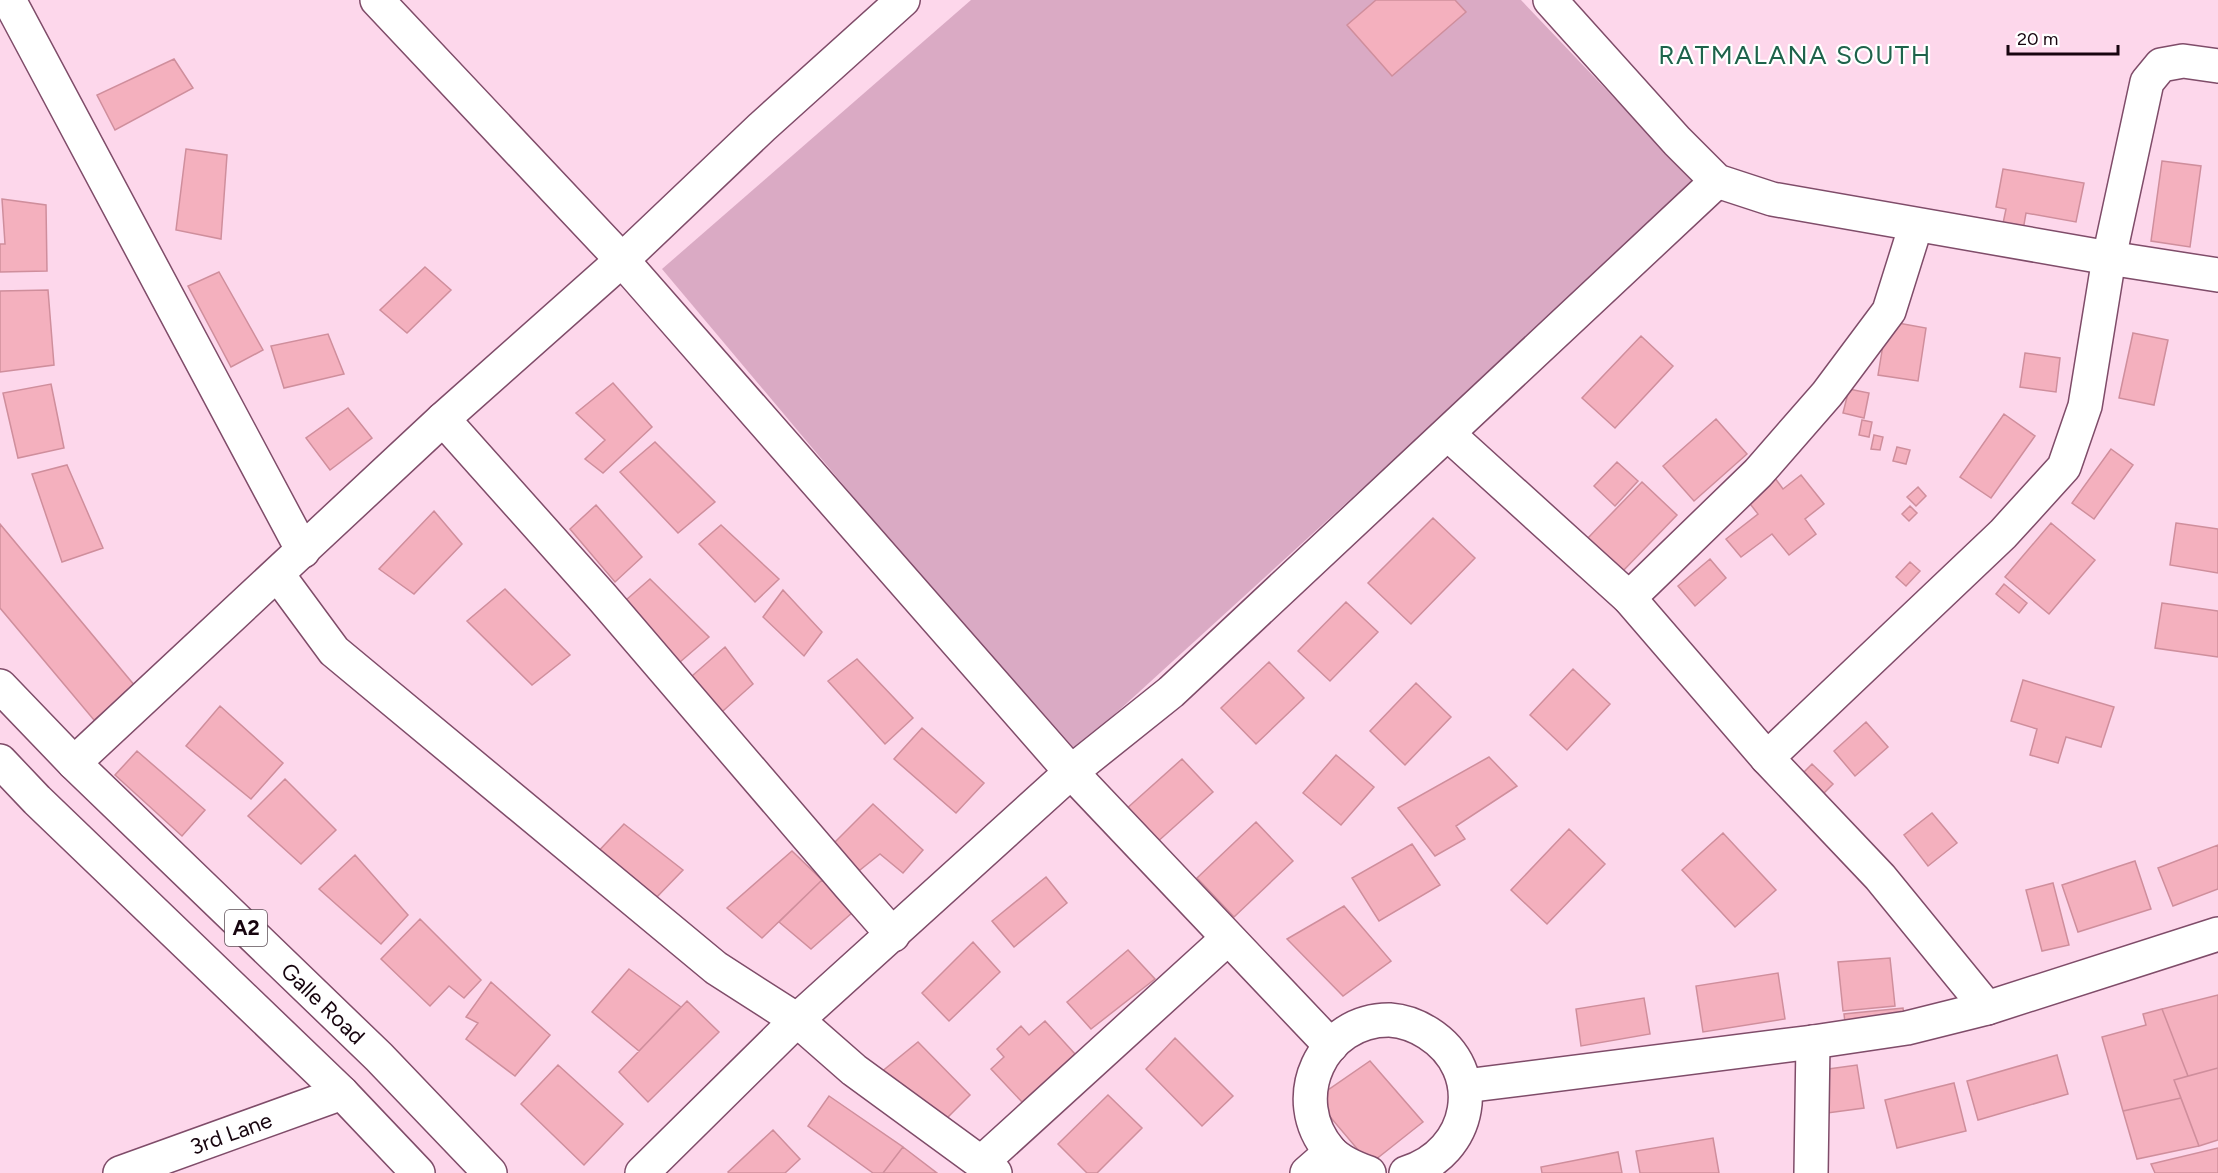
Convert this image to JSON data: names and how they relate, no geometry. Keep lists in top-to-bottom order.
{
  "streets": {
    "main road": ["A2", "Galle Road", "3rd Lane"]
  },
  "crossings": [
    ["A2", "3rd Lane"]
  ],
  "districts": ["RATMALANA SOUTH"],
  "scale_bar": "20 m"
}
